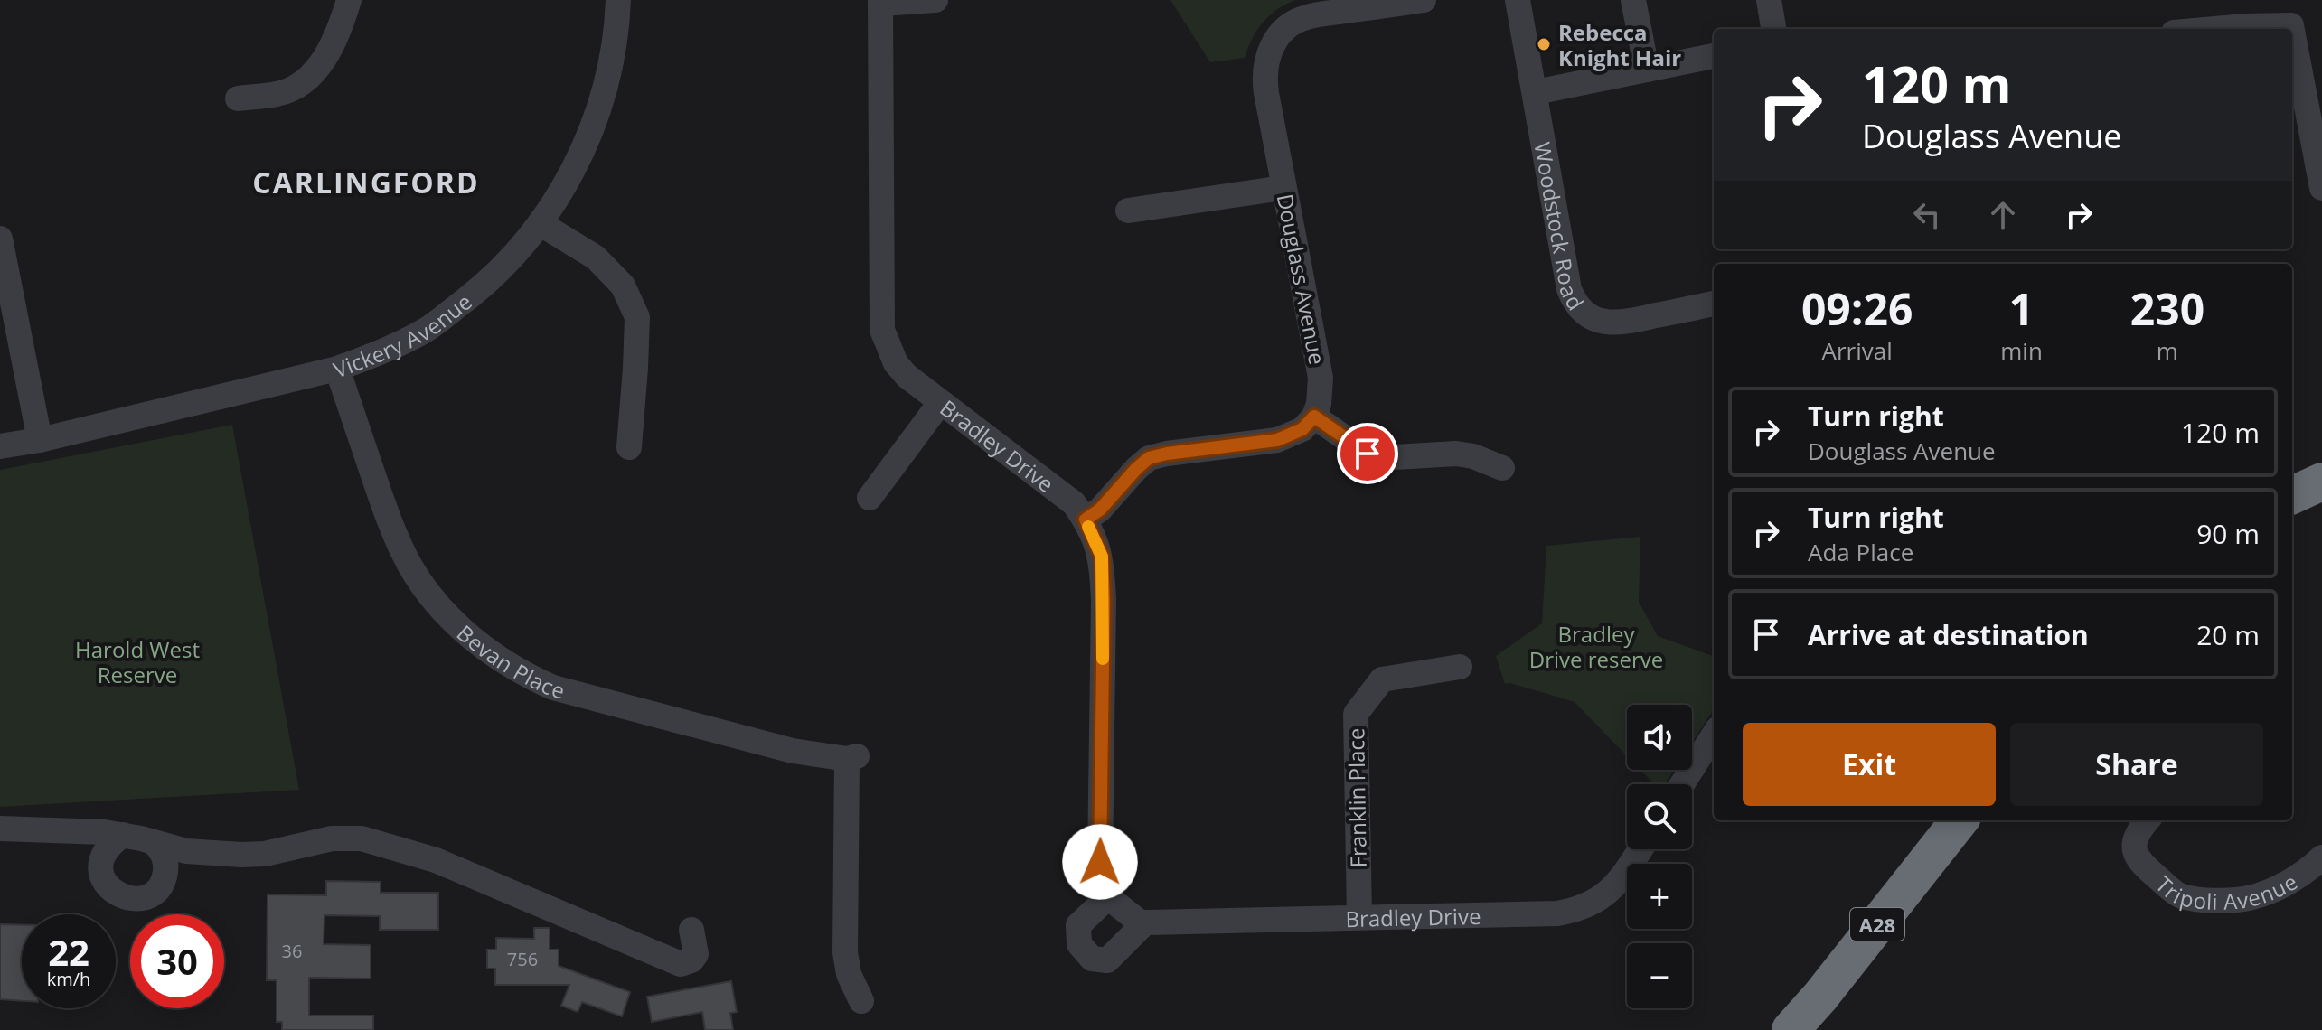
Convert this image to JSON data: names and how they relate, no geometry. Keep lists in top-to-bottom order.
{
  "streets": {
    "highway": ["A28"],
    "street": [
      "Woodstock Road",
      "Douglass Avenue",
      "Vickery Avenue",
      "Bradley Drive",
      "Bevan Place",
      "Franklin Place",
      "Tripoli Avenue"
    ]
  },
  "crossings": [
    ["Vickery Avenue", "Bevan Place"],
    ["Bradley Drive", "Franklin Place"]
  ],
  "districts": ["CARLINGFORD"],
  "parks": ["Bradley Drive reserve", "Harold West Reserve"],
  "places": ["Rebecca Knight Hair"],
  "house_numbers": ["36", "756"],
  "page": {
    "turn": ["120 m", "Douglass Avenue"],
    "eta": [
      "09:26",
      "Arrival",
      "1",
      "min",
      "230",
      "m"
    ],
    "list": [
      {
        "name": "Turn right",
        "note": "Douglass Avenue",
        "value": "120 m"
      },
      {
        "name": "Turn right",
        "note": "Ada Place",
        "value": "90 m"
      },
      {
        "name": "Arrive at destination",
        "value": "20 m"
      }
    ],
    "map_buttons": ["+", "−"],
    "buttons": ["Exit", "Share"],
    "speed": "22 km/h",
    "limit": "30"
  }
}
